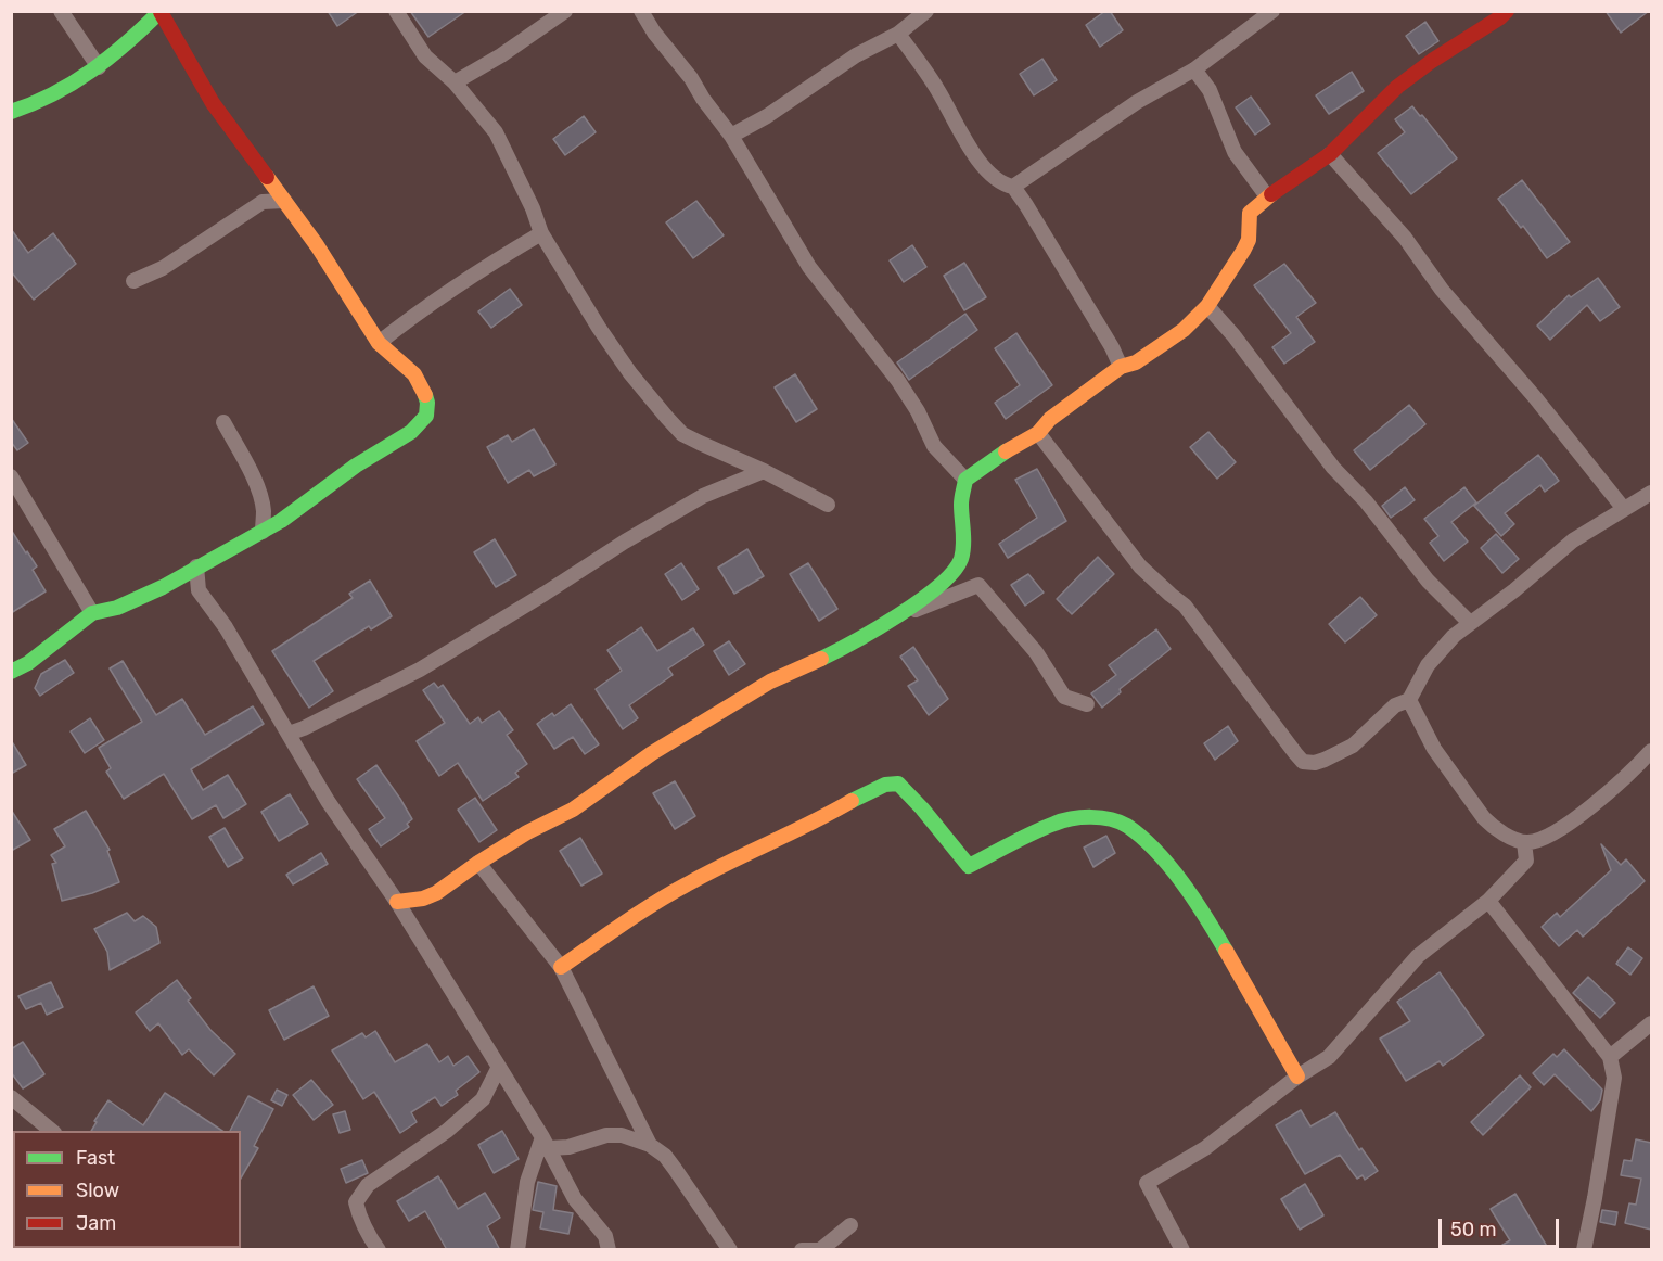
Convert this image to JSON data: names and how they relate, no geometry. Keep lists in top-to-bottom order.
{
  "legend": ["Fast", "Slow", "Jam"],
  "scale_bar": "50 m"
}
